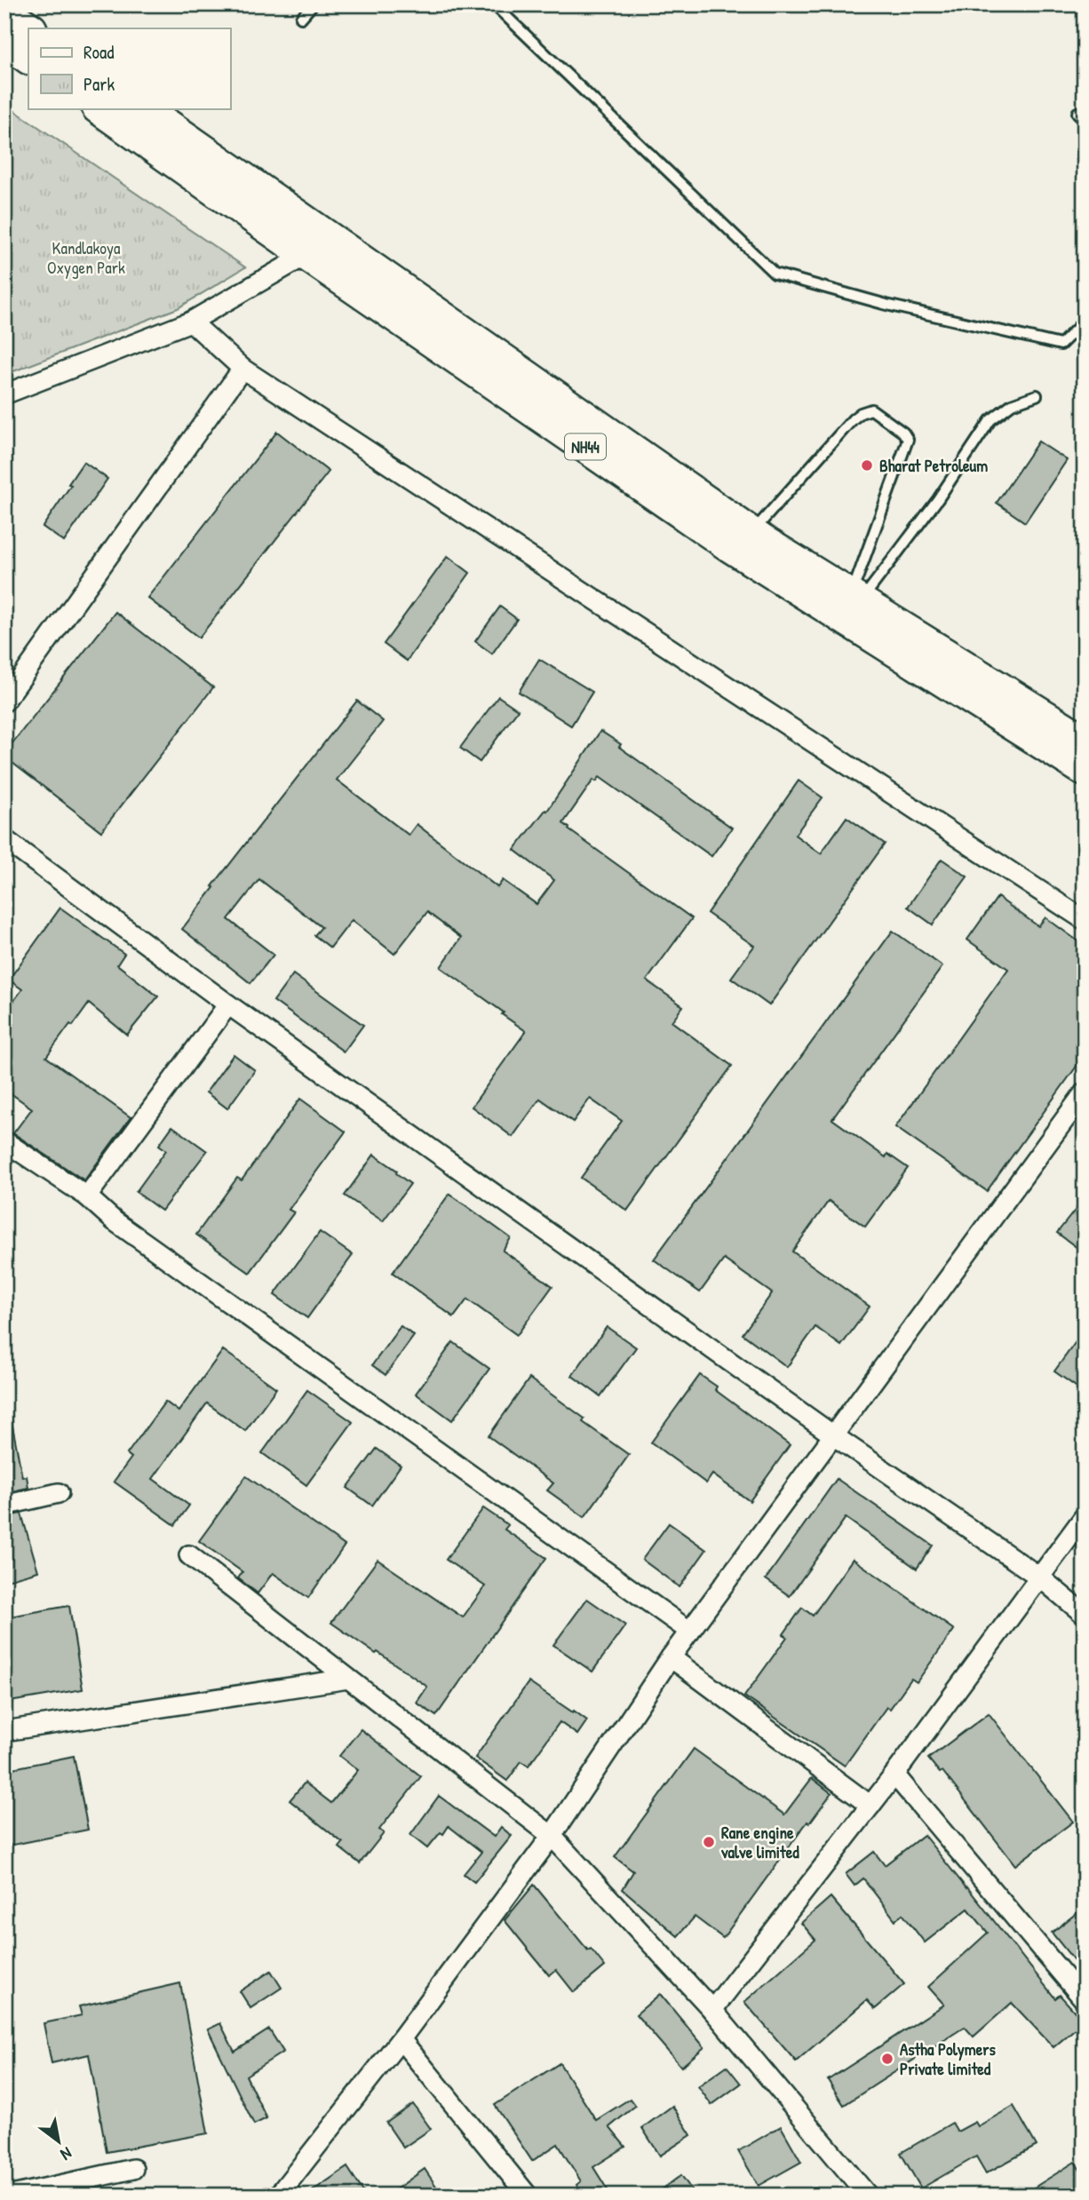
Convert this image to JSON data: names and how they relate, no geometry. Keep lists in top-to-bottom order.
{
  "streets": {
    "highway": ["NH44"]
  },
  "parks": ["Kandlakoya Oxygen Park"],
  "places": ["Bharat Petroleum", "Rane engine valve limited", "Astha Polymers Private limited"],
  "legend": ["Road", "Park"],
  "north": "bottom right"
}
